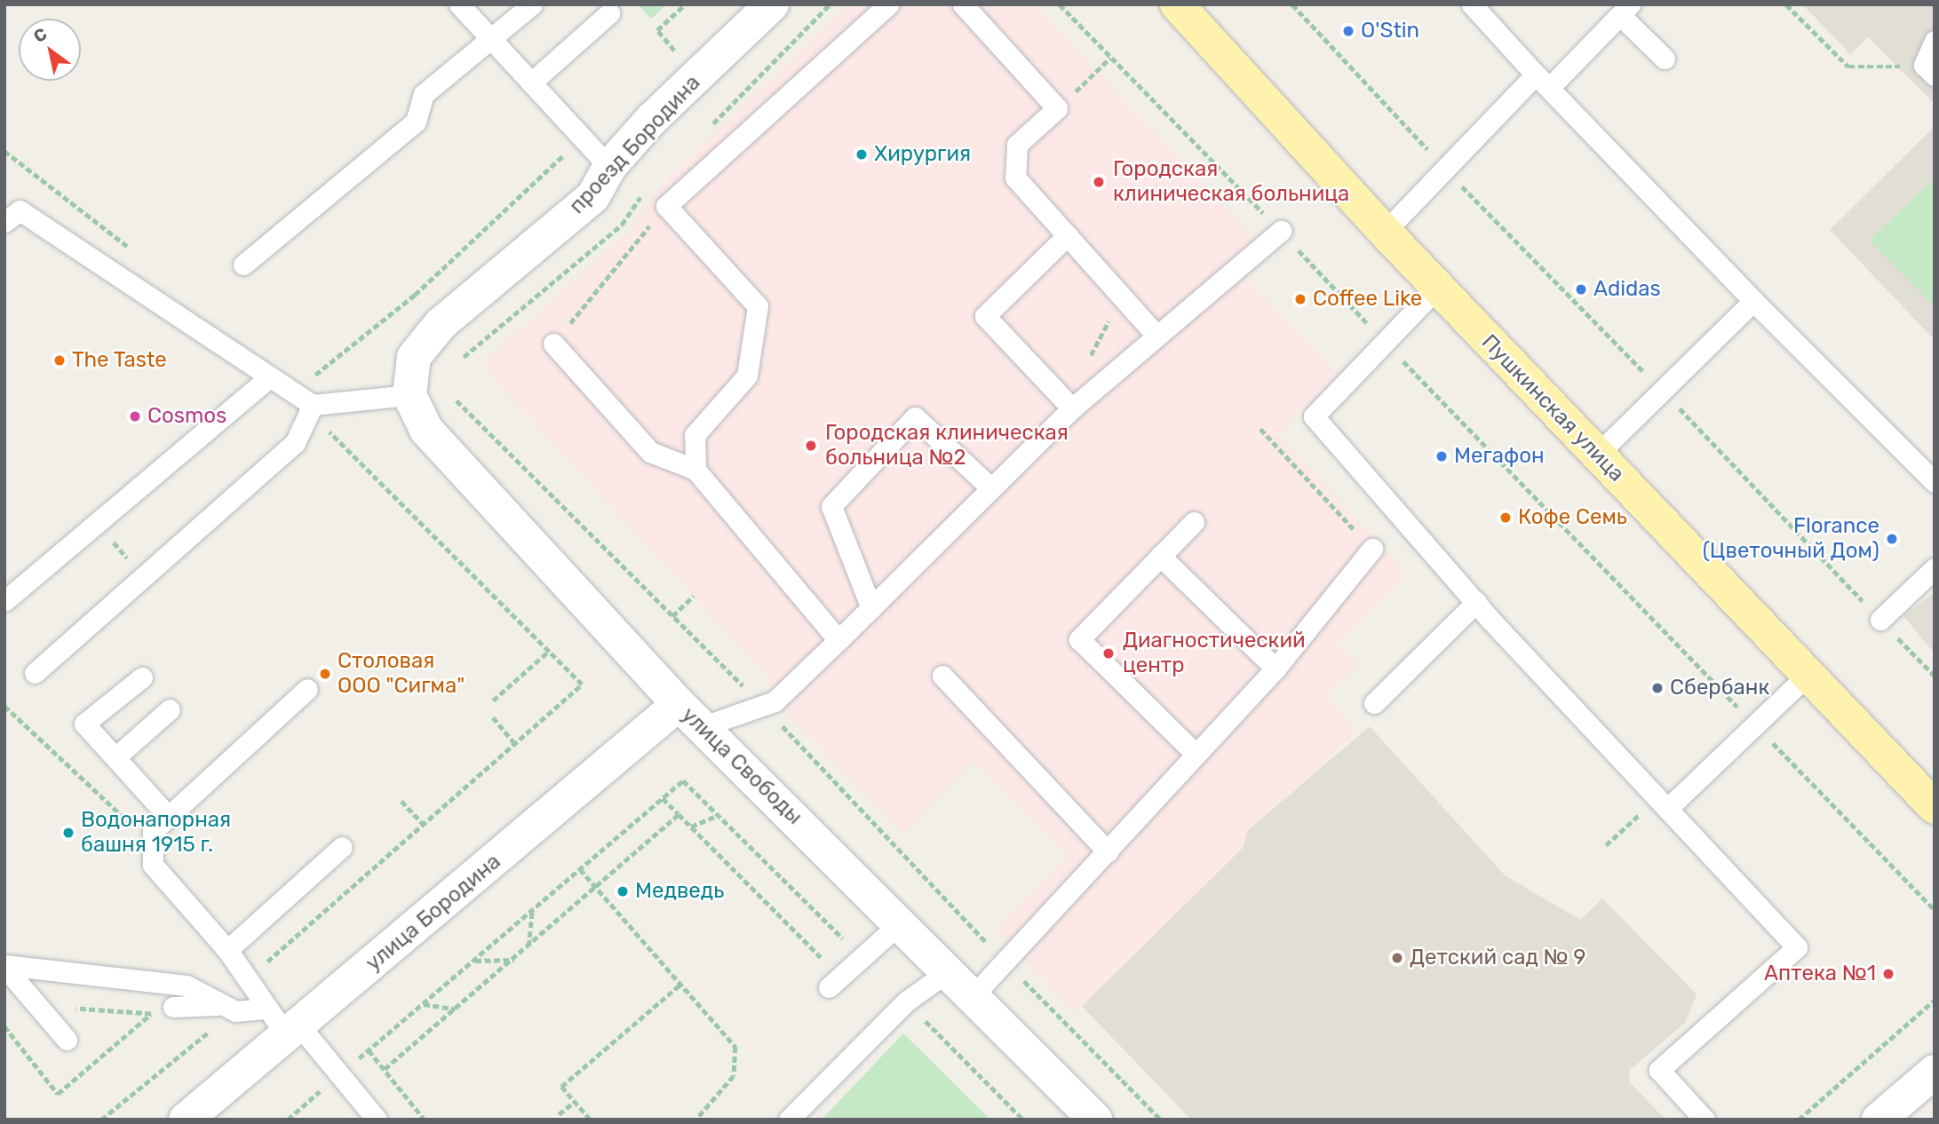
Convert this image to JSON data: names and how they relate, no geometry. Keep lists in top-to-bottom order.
{
  "streets": {
    "main road": ["Пушкинская улица"],
    "street": ["проезд Бородина", "улица Свободы", "улица Бородина"]
  },
  "crossings": [
    ["проезд Бородина", "улица Свободы"],
    ["улица Свободы", "улица Бородина"]
  ],
  "places": [
    "O'Stin",
    "Хирургия",
    "Городская клиническая больница",
    "Adidas",
    "Coffee Like",
    "The Taste",
    "Cosmos",
    "Городская клиническая больница №2",
    "Мегафон",
    "Кофе Семь",
    "Florance (Цветочный Дом)",
    "Диагностический центр",
    "Столовая ООО \"Сигма\"",
    "Сбербанк",
    "Водонапорная башня 1915 г.",
    "Медведь",
    "Детский сад № 9",
    "Аптека №1"
  ],
  "north": "top left"
}
